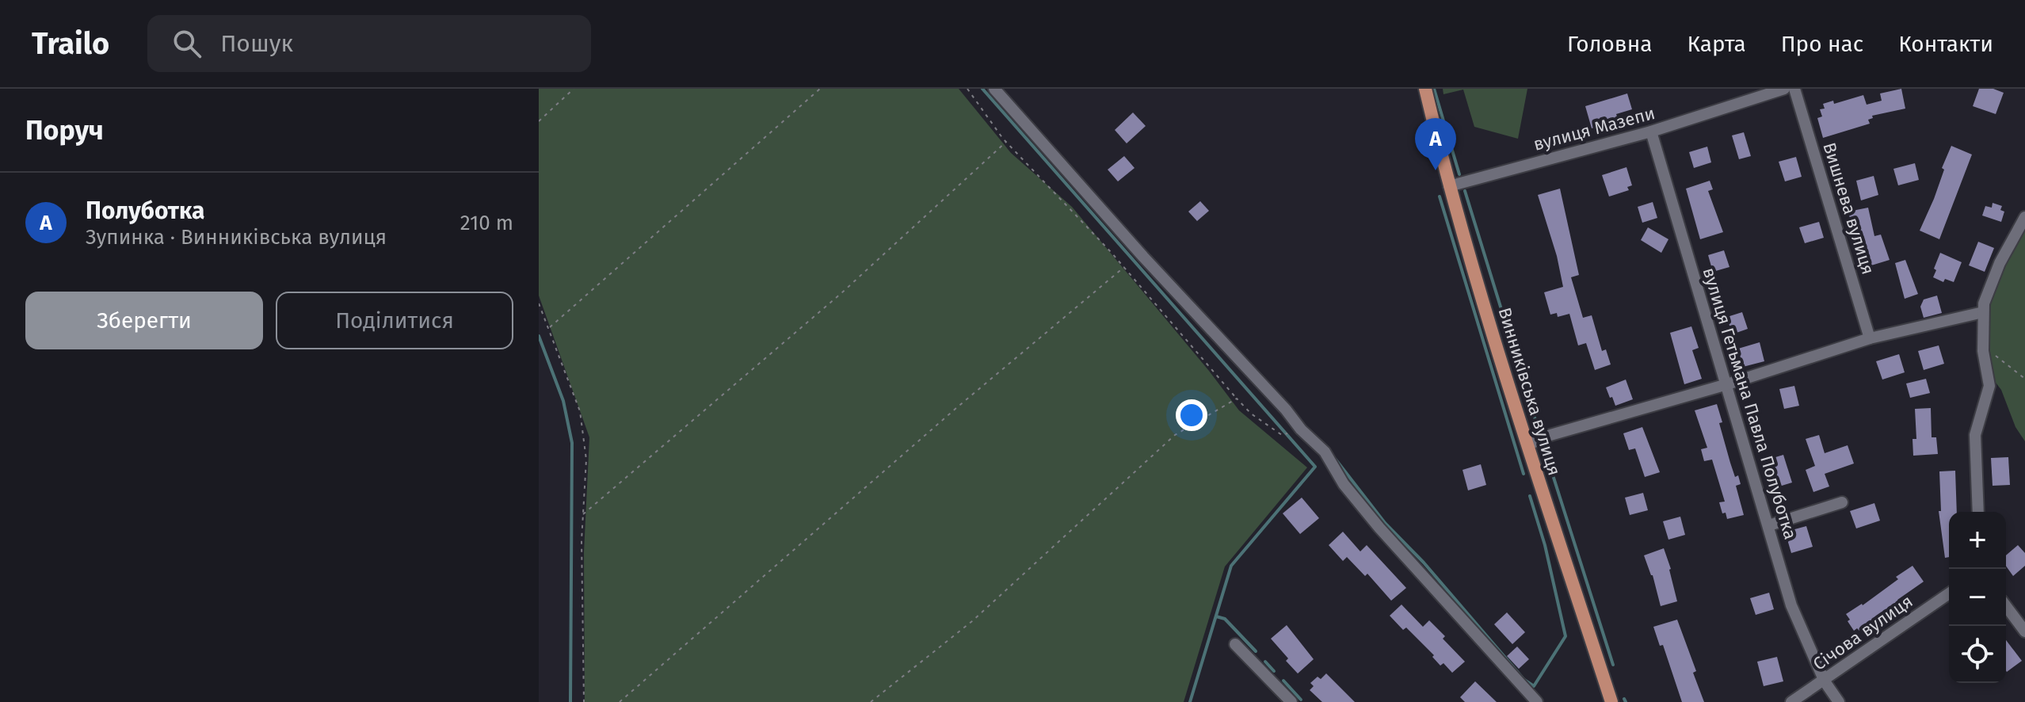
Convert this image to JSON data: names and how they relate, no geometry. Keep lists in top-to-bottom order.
{
  "streets": {
    "main road": ["Винниківська вулиця"],
    "street": [
      "вулиця Мазепи",
      "Вишнева вулиця",
      "вулиця Гетьмана Павла Полуботка",
      "Січова вулиця"
    ]
  },
  "crossings": [
    ["вулиця Мазепи", "Винниківська вулиця"],
    ["вулиця Мазепи", "вулиця Гетьмана Павла Полуботка"],
    ["вулиця Гетьмана Павла Полуботка", "Січова вулиця"]
  ],
  "page": {
    "header": "Trailo",
    "search": "Пошук",
    "nav": [
      "Головна",
      "Карта",
      "Про нас",
      "Контакти"
    ],
    "heading": "Поруч",
    "pins": "A",
    "list": [
      {
        "mark": "A",
        "name": "Полуботка",
        "note": "Зупинка · Винниківська вулиця",
        "value": "210 m"
      }
    ],
    "buttons": ["Зберегти", "Поділитися"],
    "map_buttons": ["+", "−"]
  }
}
